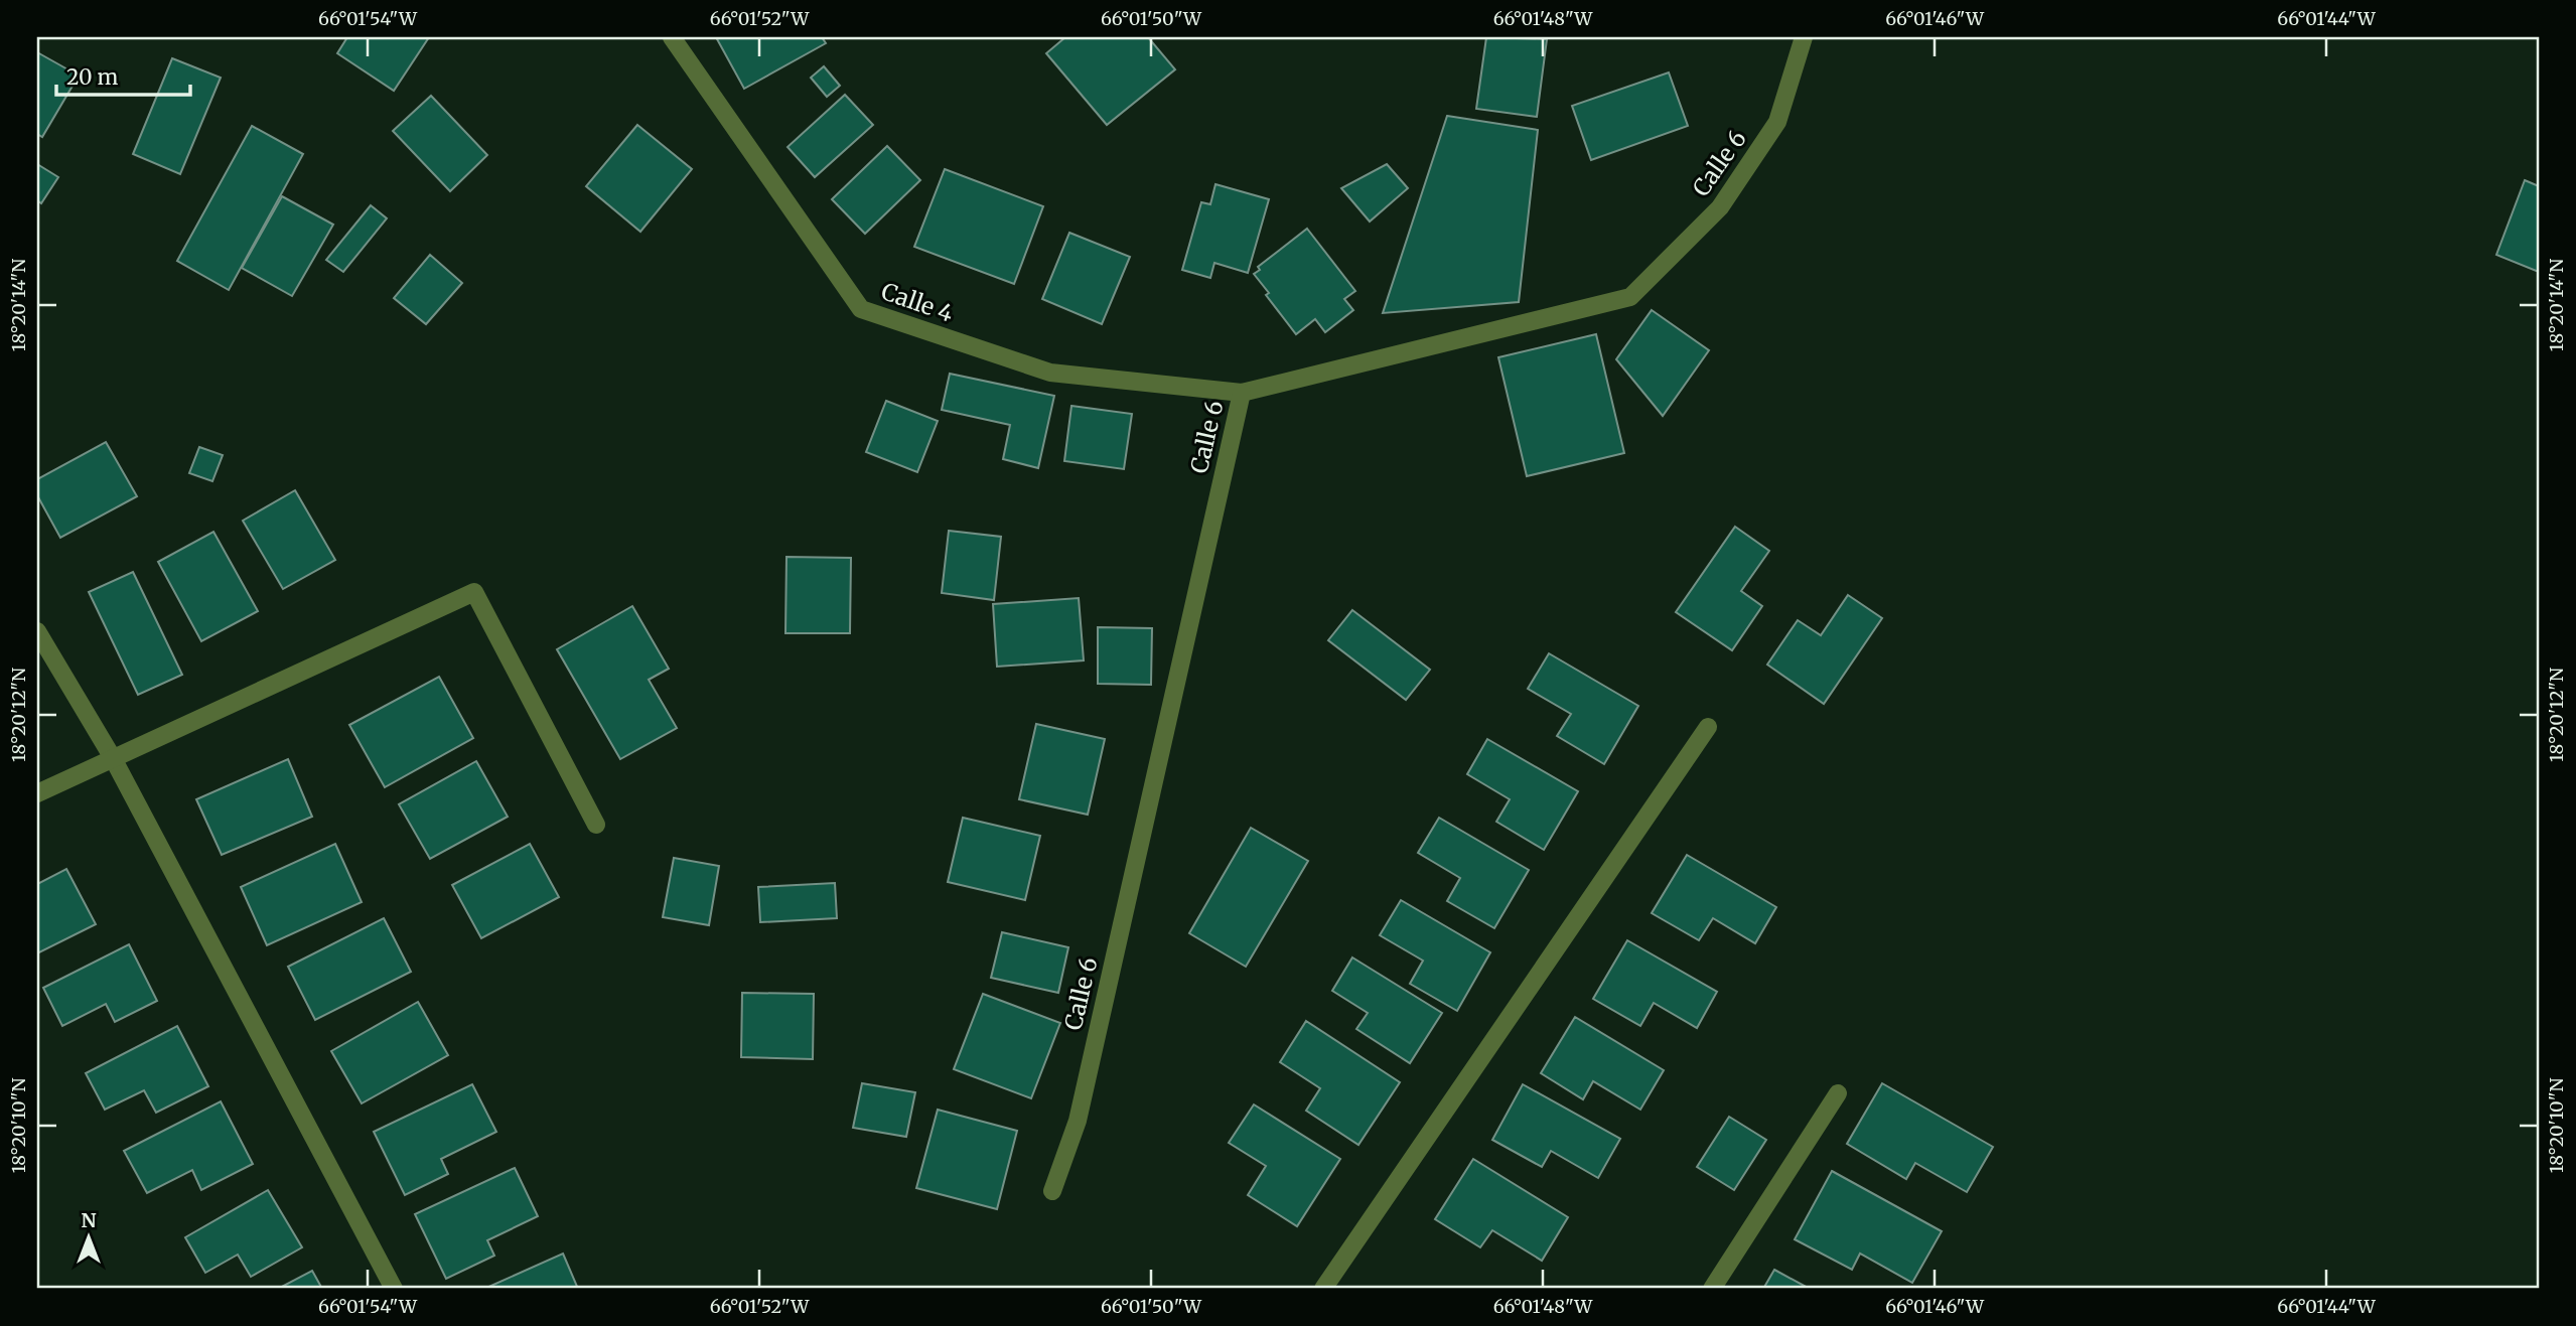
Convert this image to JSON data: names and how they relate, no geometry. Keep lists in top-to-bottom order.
{
  "streets": {
    "street": ["Calle 6", "Calle 4"]
  },
  "crossings": [
    ["Calle 6", "Calle 4"]
  ],
  "scale_bar": "20 m",
  "north": "top",
  "coordinates": [
    "66°01'54\"W",
    "66°01'52\"W",
    "66°01'50\"W",
    "66°01'48\"W",
    "66°01'46\"W",
    "66°01'44\"W",
    "18°20'14\"N",
    "18°20'12\"N",
    "18°20'10\"N"
  ]
}
